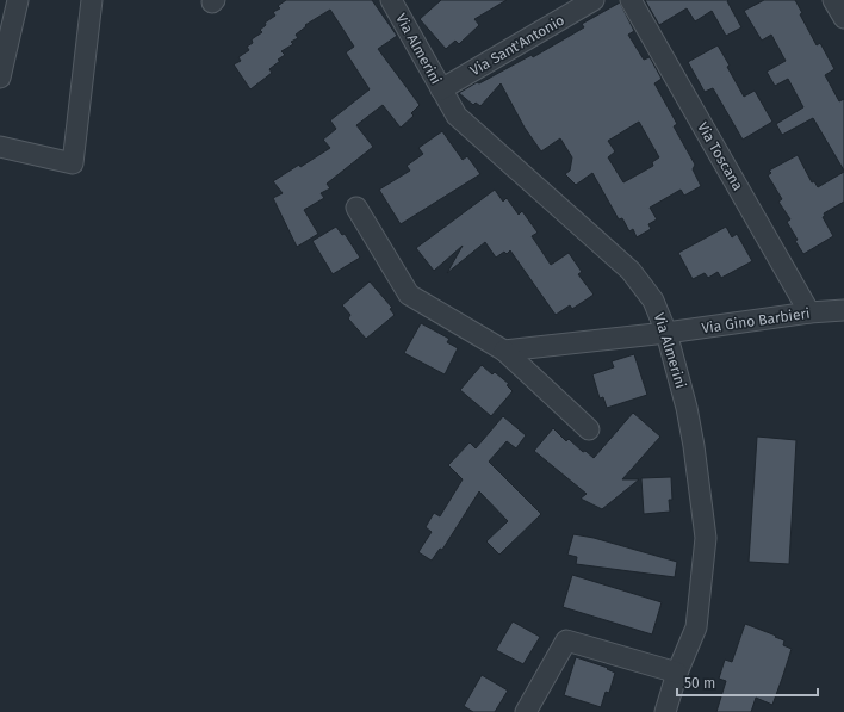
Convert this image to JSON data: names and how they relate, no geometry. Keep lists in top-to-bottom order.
{
  "streets": {
    "street": [
      "Via Sant'Antonio",
      "Via Almerini",
      "Via Toscana",
      "Via Gino Barbieri"
    ]
  },
  "crossings": [
    ["Via Sant'Antonio", "Via Almerini"],
    ["Via Almerini", "Via Gino Barbieri"],
    ["Via Toscana", "Via Gino Barbieri"]
  ],
  "scale_bar": "50 m"
}
